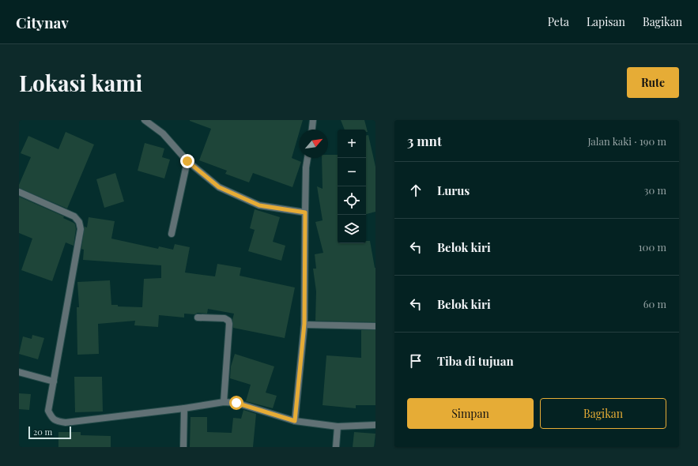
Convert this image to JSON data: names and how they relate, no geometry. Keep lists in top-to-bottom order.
{
  "scale_bar": "20 m",
  "north": "top right",
  "page": {
    "header": "Citynav",
    "nav": ["Peta", "Lapisan", "Bagikan"],
    "buttons": [
      "Rute",
      ["Simpan", "Bagikan"]
    ],
    "title": "Lokasi kami",
    "heading": ["3 mnt", "Jalan kaki · 190 m"],
    "map_buttons": ["+", "−"],
    "list": [
      ["Lurus", "30 m"],
      ["Belok kiri", "100 m"],
      ["Belok kiri", "60 m"],
      "Tiba di tujuan"
    ],
    "scale": "20 m"
  }
}
